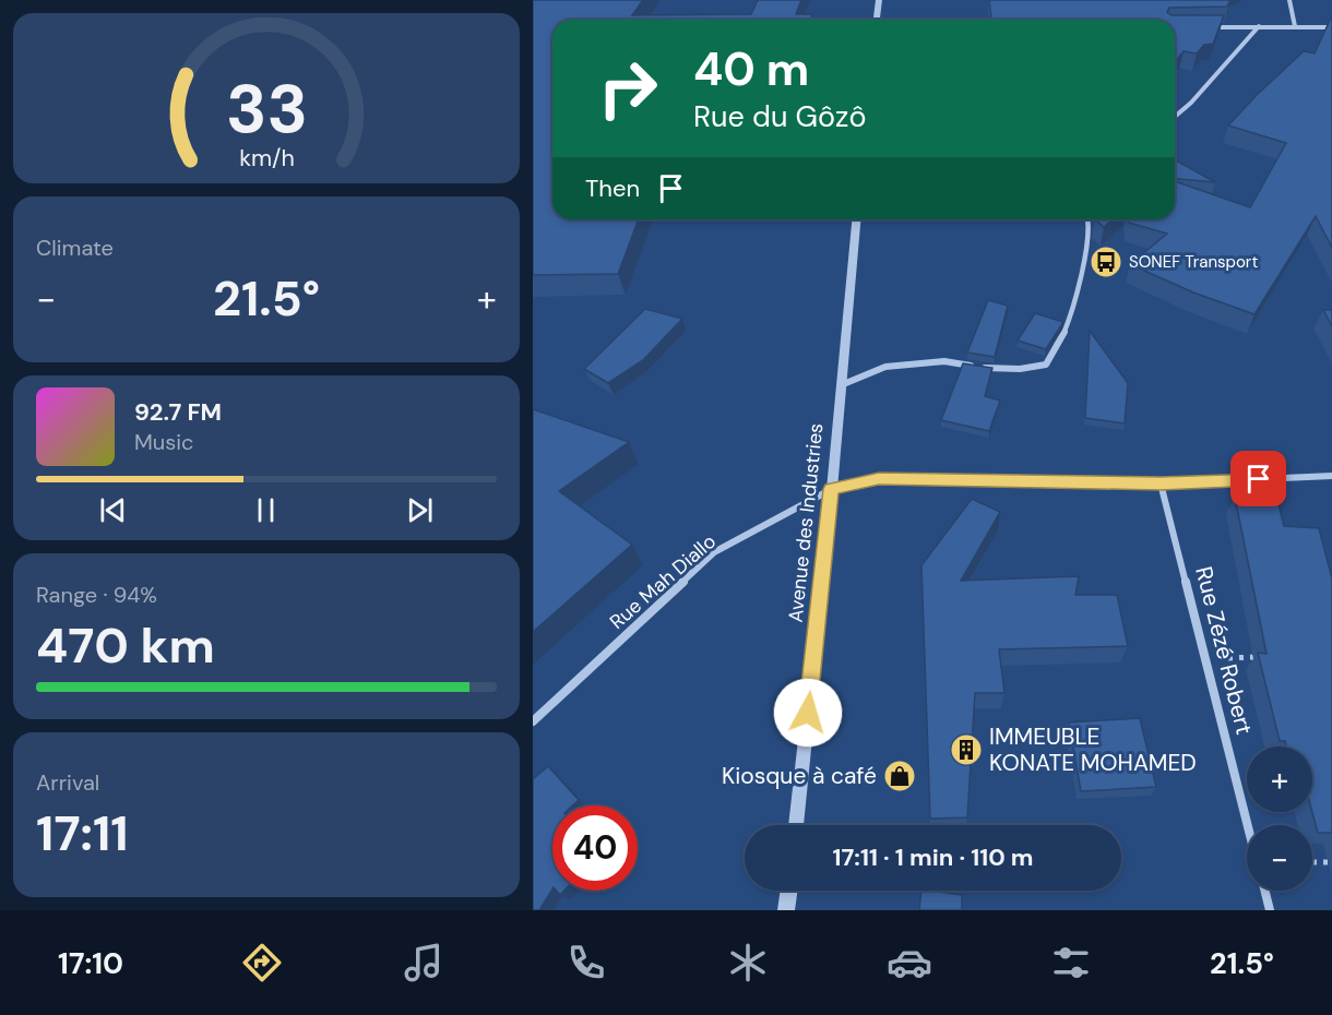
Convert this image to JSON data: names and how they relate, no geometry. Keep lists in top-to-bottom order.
{
  "streets": {
    "street": ["Avenue des Industries", "Rue Mah Diallo", "Rue Zézé Robert"]
  },
  "crossings": [
    ["Avenue des Industries", "Rue Mah Diallo"],
    ["Rue Mah Diallo", "Rue Zézé Robert"]
  ],
  "places": {
    "bus stop": ["SONEF Transport"],
    "building": ["IMMEUBLE KONATE MOHAMED"],
    "shop": ["Kiosque à café"]
  },
  "page": {
    "turn": ["40 m", "Rue du Gôzô"],
    "then": "Then",
    "tile": [
      "Climate",
      ["Range · 94%", "470 km"],
      ["Arrival", "17:11"]
    ],
    "heat": ["−", "21.5°", "+"],
    "song": ["92.7 FM", "Music"],
    "map_buttons": ["+", "−"],
    "limit": "40",
    "trip": "17:11 · 1 min · 110 m",
    "tabs": ["17:10", "21.5°"],
    "gauge": ["33", "km/h"]
  }
}
